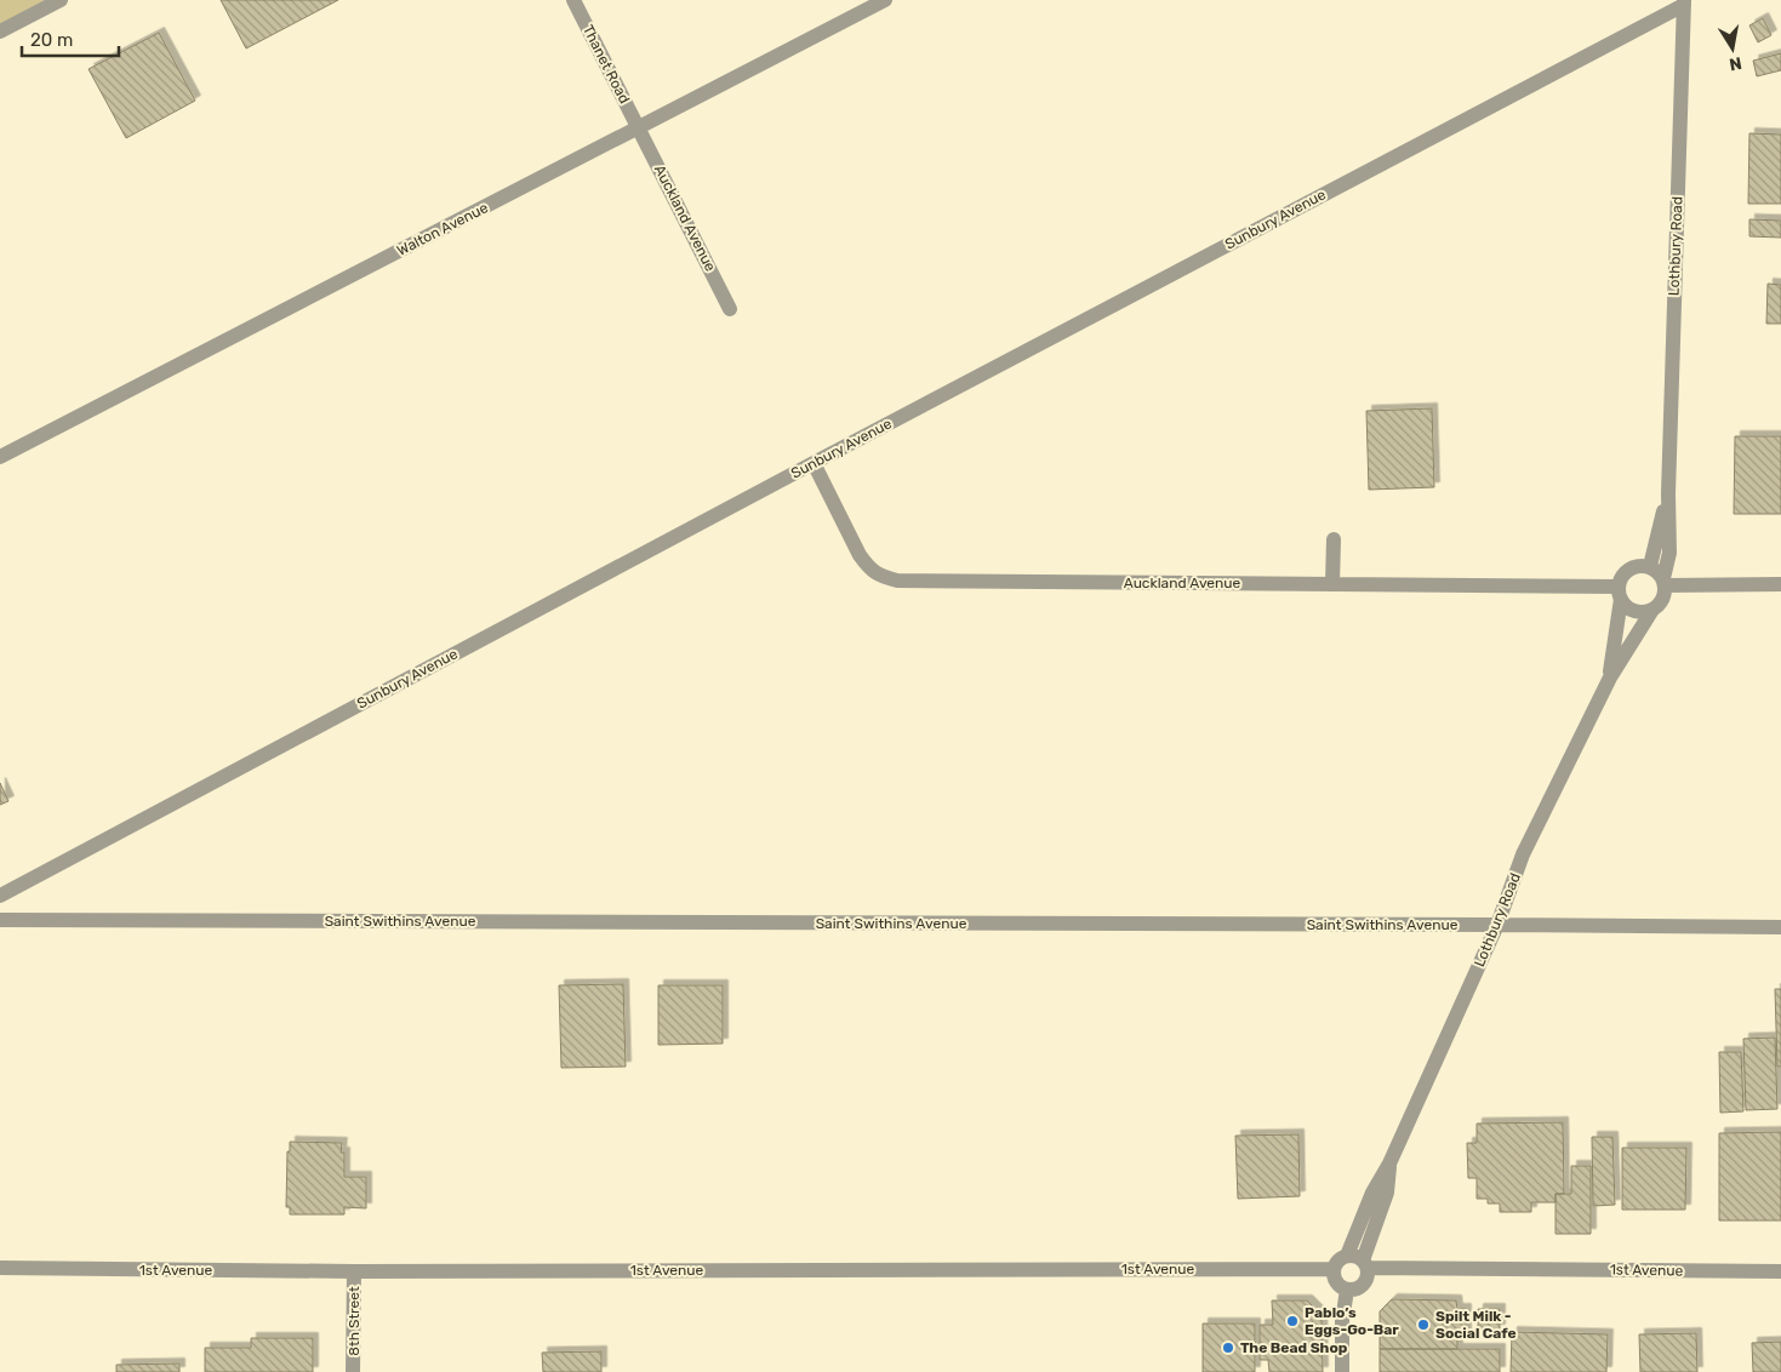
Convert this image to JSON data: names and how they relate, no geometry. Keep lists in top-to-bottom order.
{
  "streets": {
    "street": [
      "Thanet Road",
      "Auckland Avenue",
      "Sunbury Avenue",
      "Walton Avenue",
      "Lothbury Road",
      "Saint Swithins Avenue",
      "1st Avenue",
      "8th Street"
    ]
  },
  "crossings": [
    ["Thanet Road", "Auckland Avenue"],
    ["Thanet Road", "Walton Avenue"],
    ["Auckland Avenue", "Sunbury Avenue"],
    ["Auckland Avenue", "Walton Avenue"],
    ["Auckland Avenue", "Lothbury Road"],
    ["Sunbury Avenue", "Lothbury Road"],
    ["Lothbury Road", "Saint Swithins Avenue"],
    ["Lothbury Road", "1st Avenue"],
    ["1st Avenue", "8th Street"]
  ],
  "places": ["Pablo’s Eggs-Go-Bar", "Spilt Milk - Social Cafe", "The Bead Shop"],
  "scale_bar": "20 m",
  "north": "bottom"
}
